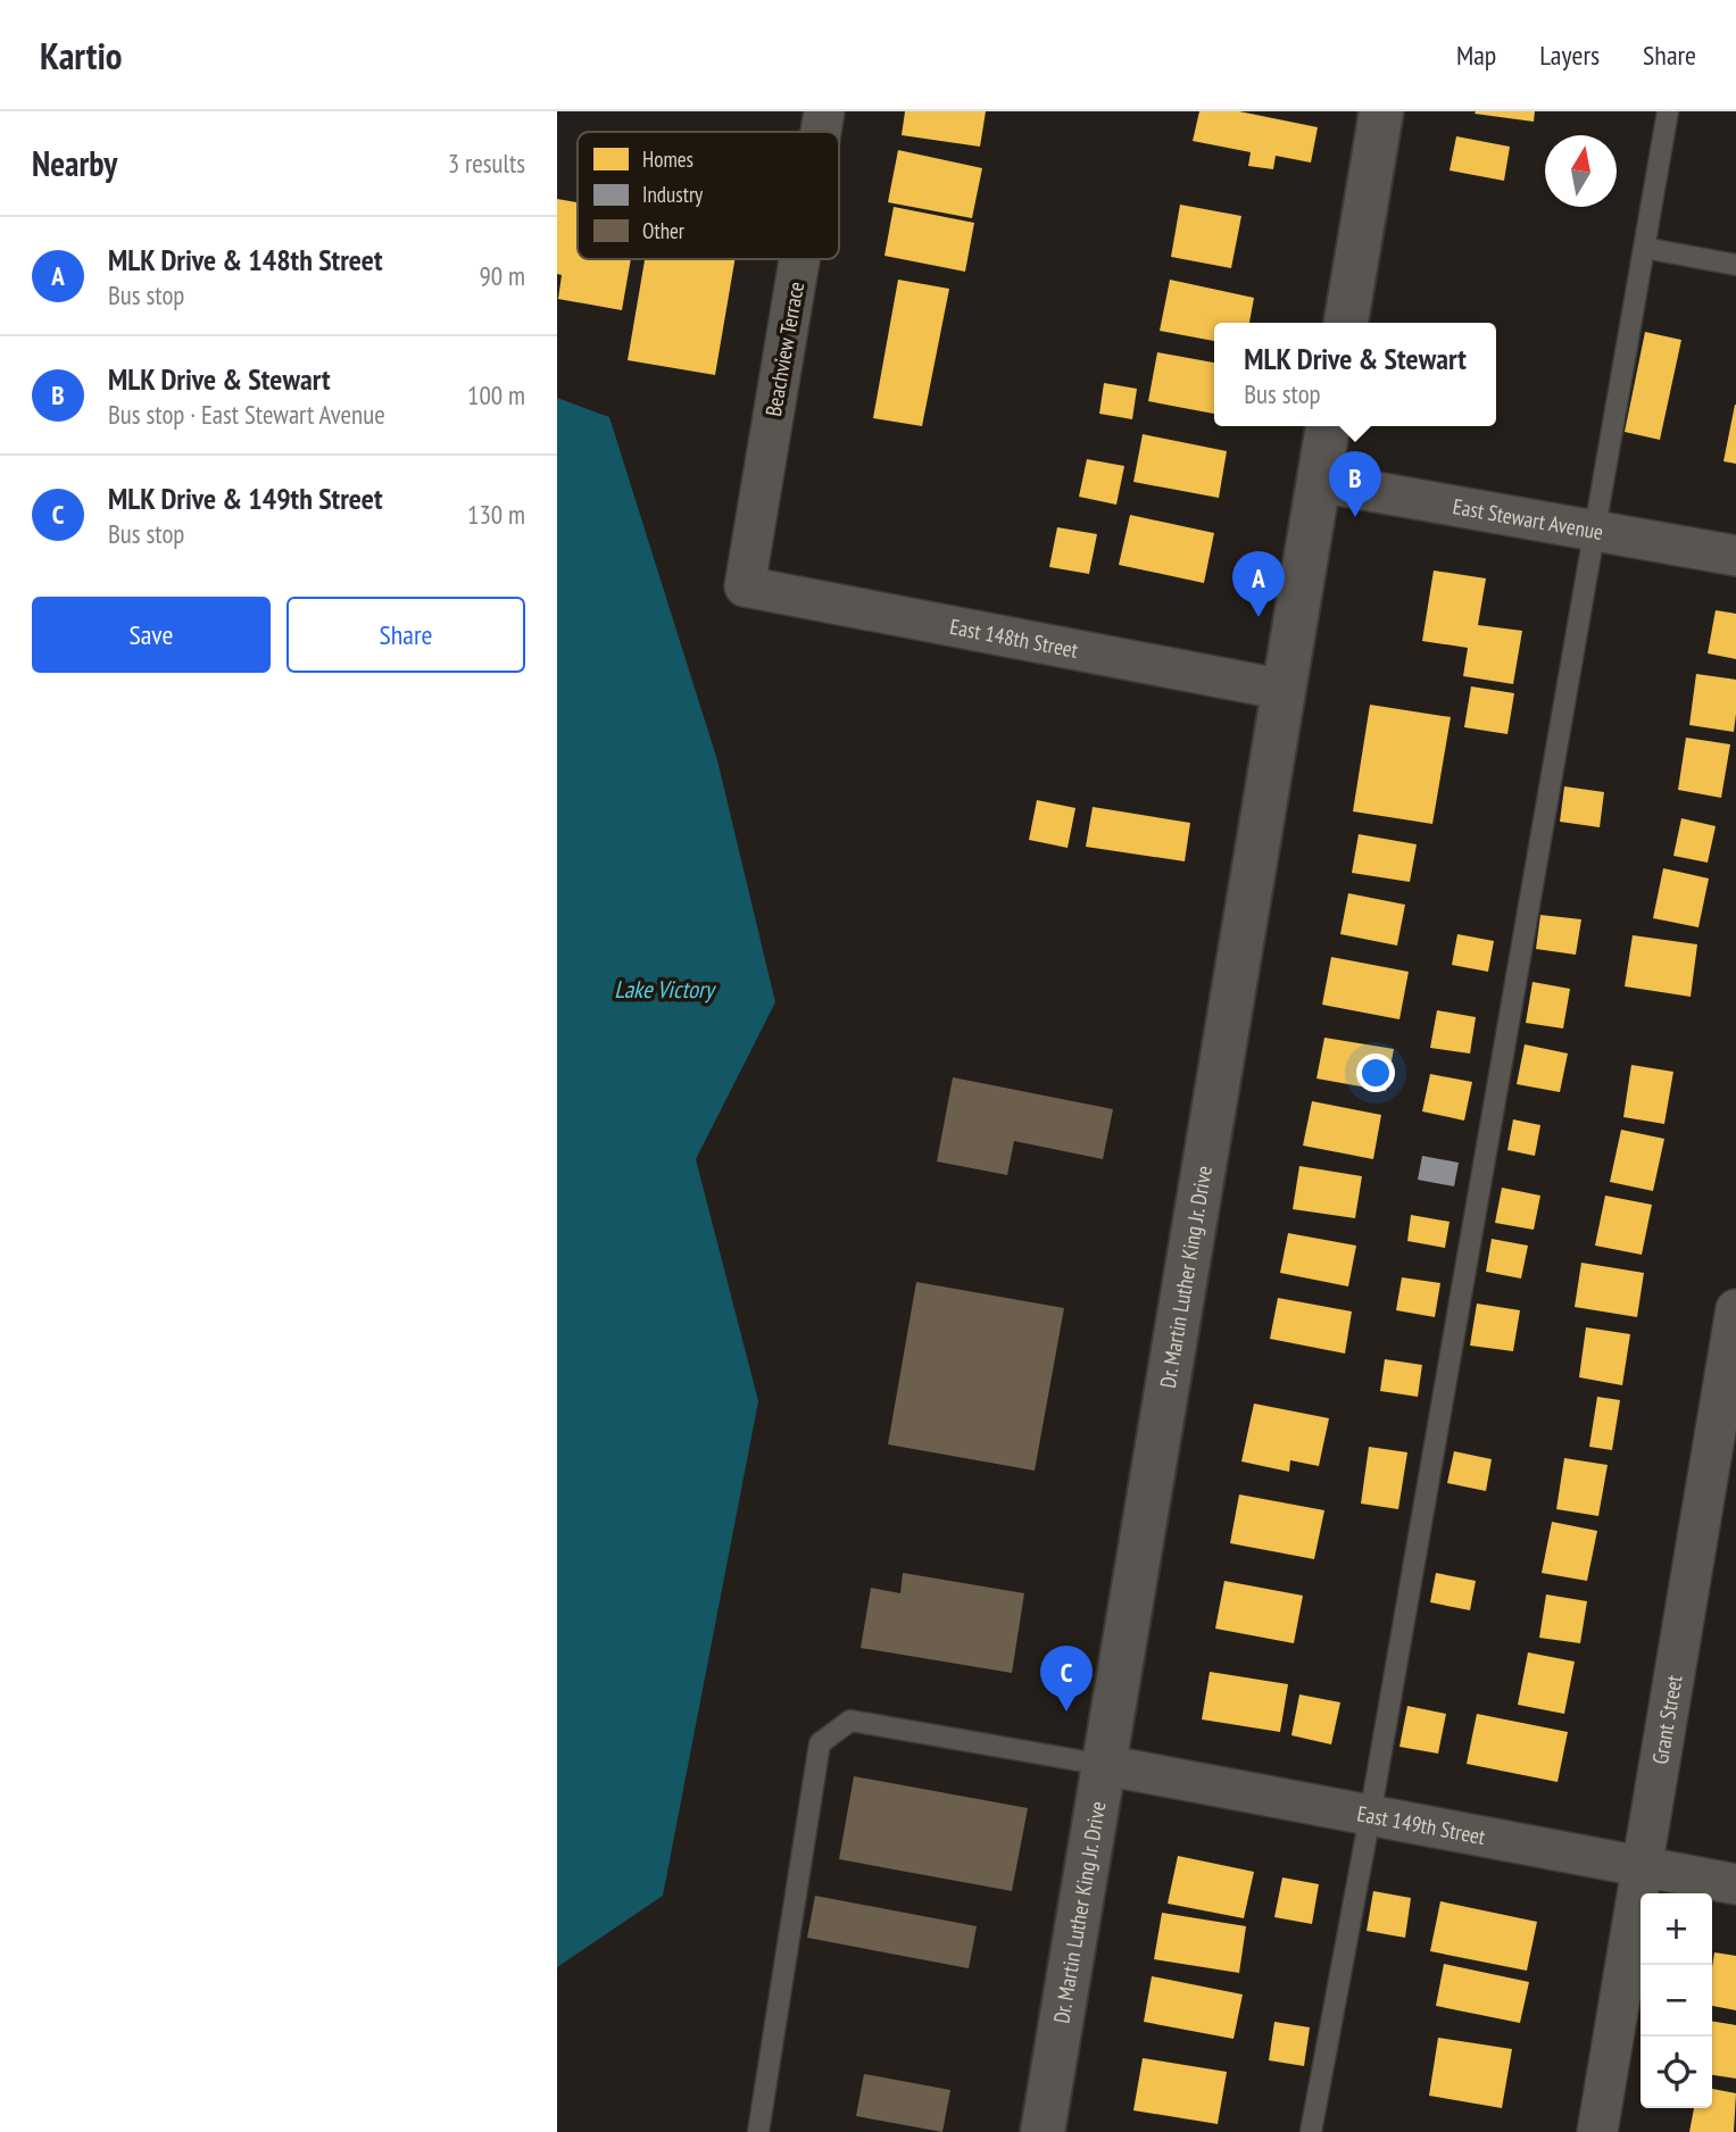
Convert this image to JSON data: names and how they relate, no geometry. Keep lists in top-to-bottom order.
{
  "streets": {
    "street": [
      "Beachview Terrace",
      "East Stewart Avenue",
      "East 148th Street",
      "Dr. Martin Luther King Jr. Drive",
      "Grant Street",
      "East 149th Street"
    ]
  },
  "crossings": [
    ["Beachview Terrace", "East 148th Street"],
    ["East Stewart Avenue", "Dr. Martin Luther King Jr. Drive"],
    ["East 148th Street", "Dr. Martin Luther King Jr. Drive"],
    ["Dr. Martin Luther King Jr. Drive", "East 149th Street"],
    ["Grant Street", "East 149th Street"]
  ],
  "water": ["Lake Victory"],
  "legend": ["Homes", "Industry", "Other"],
  "north": "top",
  "page": {
    "header": "Kartio",
    "nav": ["Map", "Layers", "Share"],
    "heading": ["Nearby", "3 results"],
    "list": [
      {
        "mark": "A",
        "name": "MLK Drive & 148th Street",
        "note": "Bus stop",
        "value": "90 m"
      },
      {
        "mark": "B",
        "name": "MLK Drive & Stewart",
        "note": "Bus stop · East Stewart Avenue",
        "value": "100 m"
      },
      {
        "mark": "C",
        "name": "MLK Drive & 149th Street",
        "note": "Bus stop",
        "value": "130 m"
      }
    ],
    "popup": ["MLK Drive & Stewart", "Bus stop"],
    "pins": ["B", "A", "C"],
    "buttons": ["Save", "Share"],
    "map_buttons": ["+", "−"]
  }
}
